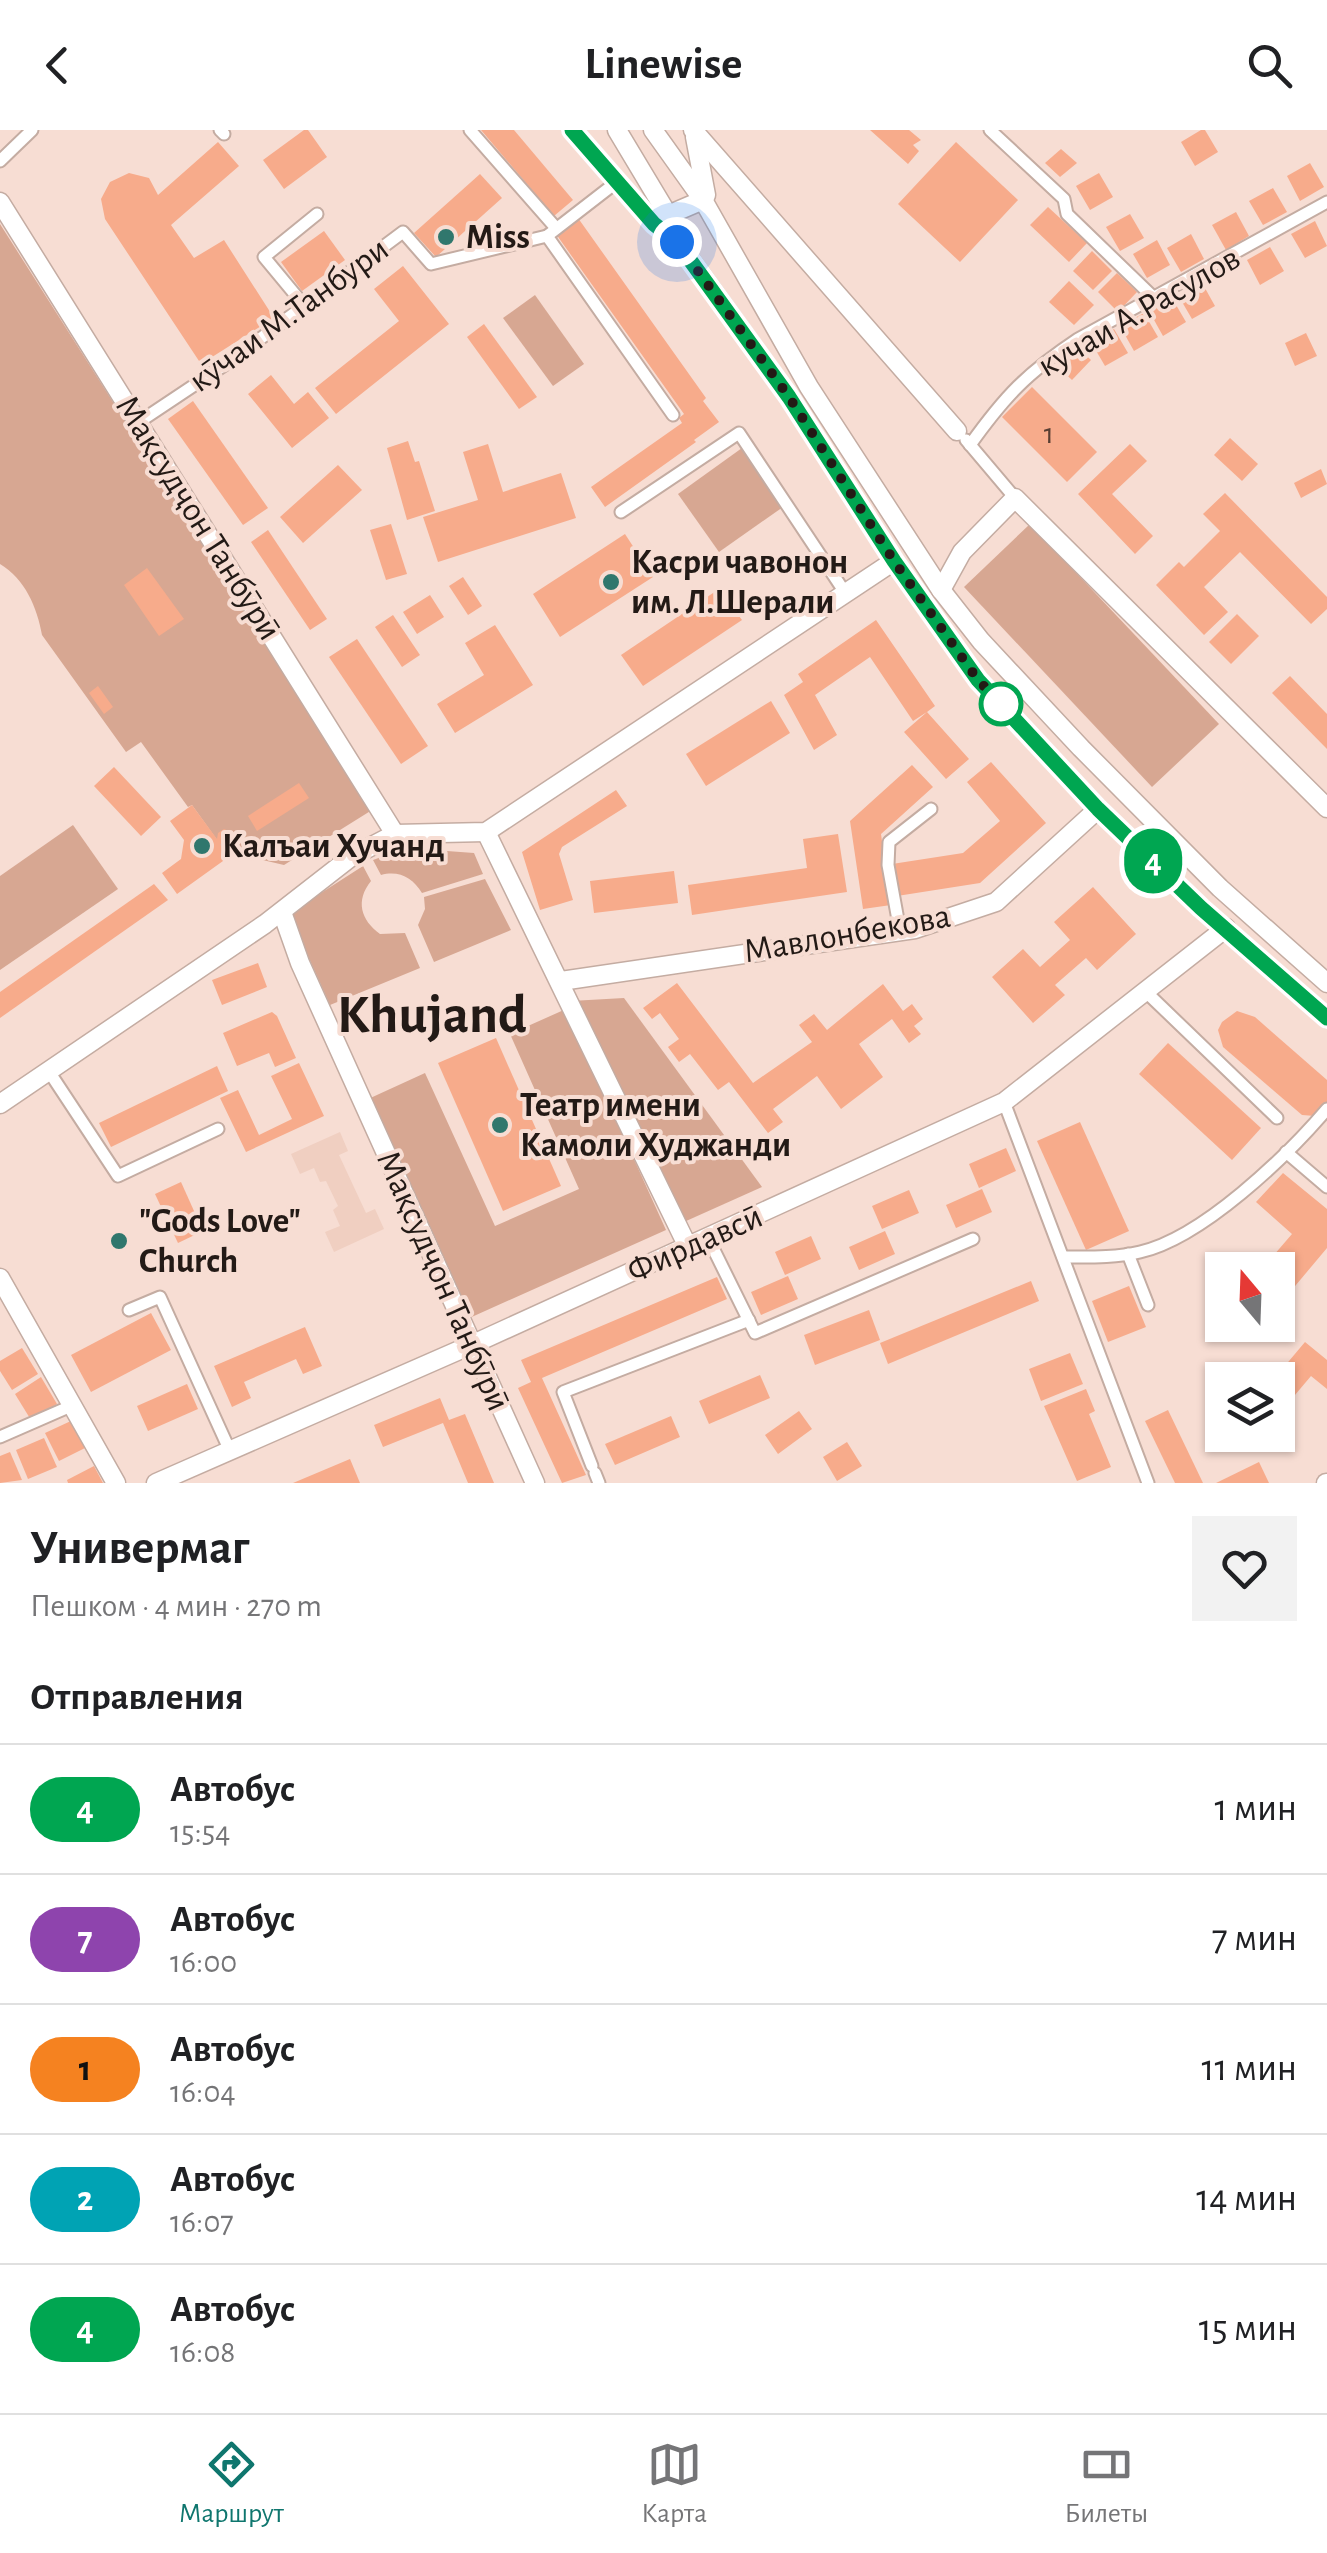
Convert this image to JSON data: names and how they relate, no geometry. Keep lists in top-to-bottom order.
{
  "streets": {
    "street": [
      "кучаи А.Расулов",
      "кӯчаи М.Танбури",
      "Мақсудҷон Танбӯрӣ",
      "Мавлонбекова",
      "Фирдавсӣ"
    ]
  },
  "crossings": [
    ["кӯчаи М.Танбури", "Мақсудҷон Танбӯрӣ"],
    ["Мақсудҷон Танбӯрӣ", "Фирдавсӣ"]
  ],
  "districts": ["Khujand"],
  "places": [
    "Miss",
    "Касри чавонон им. Л.Шерали",
    "Калъаи Хучанд",
    "Театр имени Камоли Худжанди",
    "\"Gods Love\" Church"
  ],
  "lines": ["bus line 4"],
  "house_numbers": ["1"],
  "north": "top",
  "page": {
    "header": "Linewise",
    "on_map": "4",
    "heading": [
      ["Универмаг", "Пешком · 4 мин · 270 m"],
      "Отправления"
    ],
    "list": [
      {
        "mark": "4",
        "name": "Автобус",
        "note": "15:54",
        "value": "1 мин"
      },
      {
        "mark": "7",
        "name": "Автобус",
        "note": "16:00",
        "value": "7 мин"
      },
      {
        "mark": "1",
        "name": "Автобус",
        "note": "16:04",
        "value": "11 мин"
      },
      {
        "mark": "2",
        "name": "Автобус",
        "note": "16:07",
        "value": "14 мин"
      },
      {
        "mark": "4",
        "name": "Автобус",
        "note": "16:08",
        "value": "15 мин"
      }
    ],
    "tabs": ["Маршрут", "Карта", "Билеты"]
  }
}
